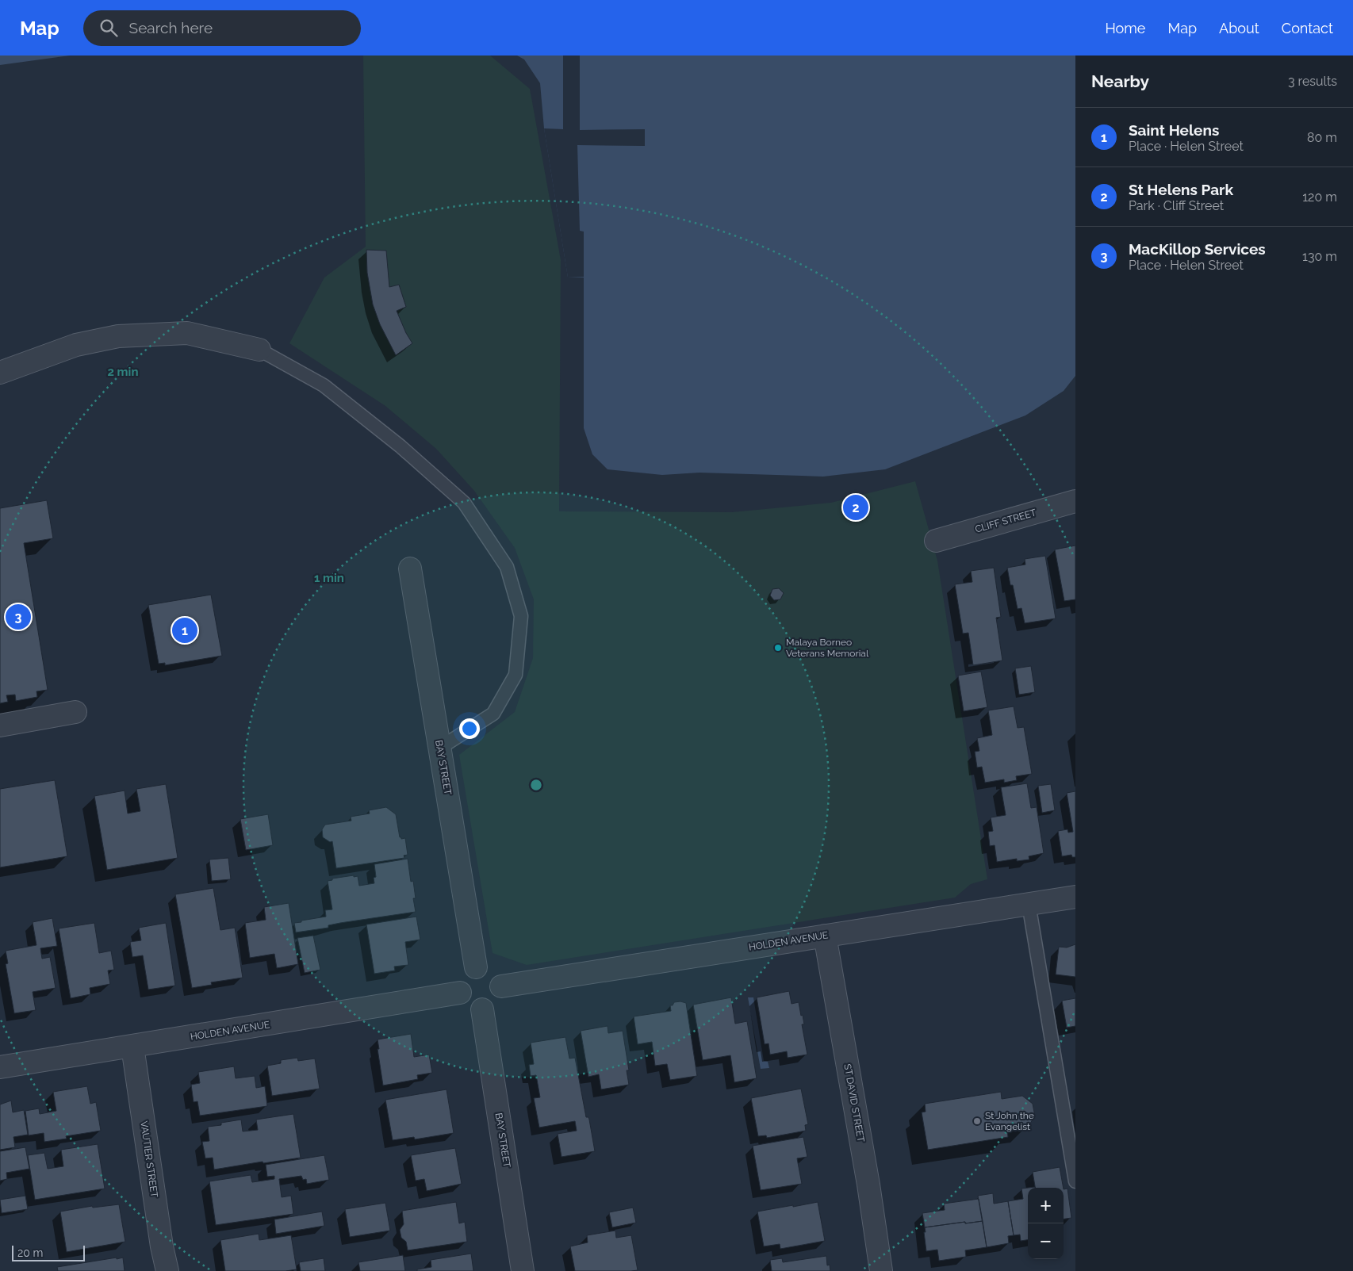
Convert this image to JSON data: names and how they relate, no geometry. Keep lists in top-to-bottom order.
{
  "streets": {
    "street": [
      "CLIFF STREET",
      "BAY STREET",
      "HOLDEN AVENUE",
      "ST DAVID STREET",
      "VAUTIER STREET"
    ]
  },
  "crossings": [
    ["BAY STREET", "HOLDEN AVENUE"],
    ["HOLDEN AVENUE", "ST DAVID STREET"],
    ["HOLDEN AVENUE", "VAUTIER STREET"]
  ],
  "places": ["Malaya Borneo Veterans Memorial", "St John the Evangelist"],
  "scale_bar": "20 m",
  "page": {
    "header": "Map",
    "search": "Search here",
    "nav": [
      "Home",
      "Map",
      "About",
      "Contact"
    ],
    "heading": ["Nearby", "3 results"],
    "list": [
      {
        "mark": "1",
        "name": "Saint Helens",
        "note": "Place · Helen Street",
        "value": "80 m"
      },
      {
        "mark": "2",
        "name": "St Helens Park",
        "note": "Park · Cliff Street",
        "value": "120 m"
      },
      {
        "mark": "3",
        "name": "MacKillop Services",
        "note": "Place · Helen Street",
        "value": "130 m"
      }
    ],
    "pins": ["2", "3", "1"],
    "map_buttons": ["+", "−"],
    "scale": "20 m"
  },
  "rings": ["2 min", "1 min"]
}
